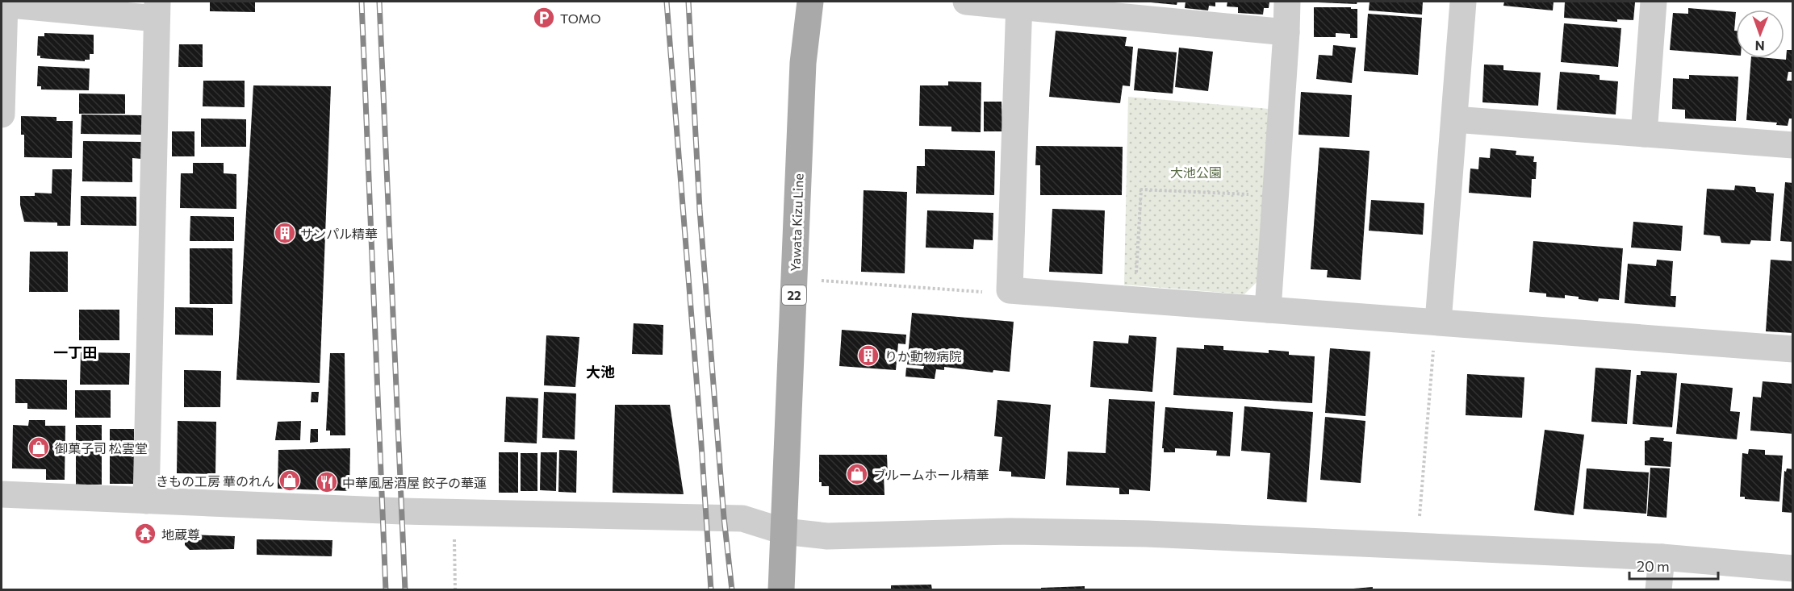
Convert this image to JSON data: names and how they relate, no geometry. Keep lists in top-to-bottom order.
{
  "streets": {
    "main road": ["Yawata Kizu Line", "22"]
  },
  "districts": ["一丁田", "大池"],
  "parks": ["大池公園"],
  "places": {
    "parking": ["TOMO"],
    "building": ["サンパル精華", "りか動物病院"],
    "shop": ["御菓子司 松雲堂", "ブルームホール精華", "きもの工房 華のれん"],
    "restaurant": ["中華風居酒屋 餃子の華蓮"],
    "temple": ["地蔵尊"]
  },
  "scale_bar": "20 m",
  "north": "bottom"
}
